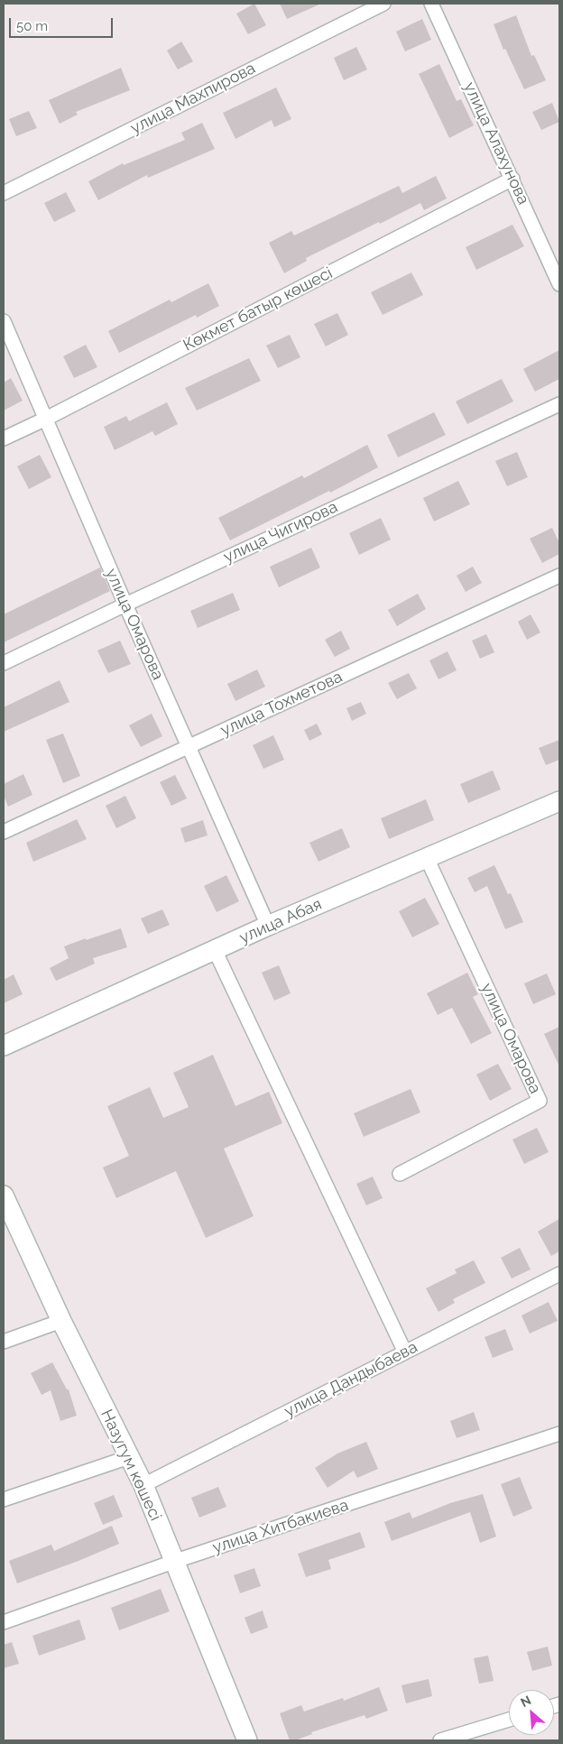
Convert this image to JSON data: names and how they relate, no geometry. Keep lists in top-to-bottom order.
{
  "streets": {
    "street": [
      "улица Махпирова",
      "улица Алахунова",
      "Көкмет батыр көшесі",
      "улица Чигирова",
      "улица Омарова",
      "улица Тохметова",
      "улица Абая",
      "улица Дандыбаева",
      "Назугум көшесі",
      "улица Хитбакиева"
    ]
  },
  "crossings": [
    ["улица Алахунова", "Көкмет батыр көшесі"],
    ["Көкмет батыр көшесі", "улица Омарова"],
    ["улица Чигирова", "улица Омарова"],
    ["улица Омарова", "улица Тохметова"],
    ["улица Омарова", "улица Абая"],
    ["улица Дандыбаева", "Назугум көшесі"],
    ["Назугум көшесі", "улица Хитбакиева"]
  ],
  "scale_bar": "50 m",
  "north": "top left"
}
